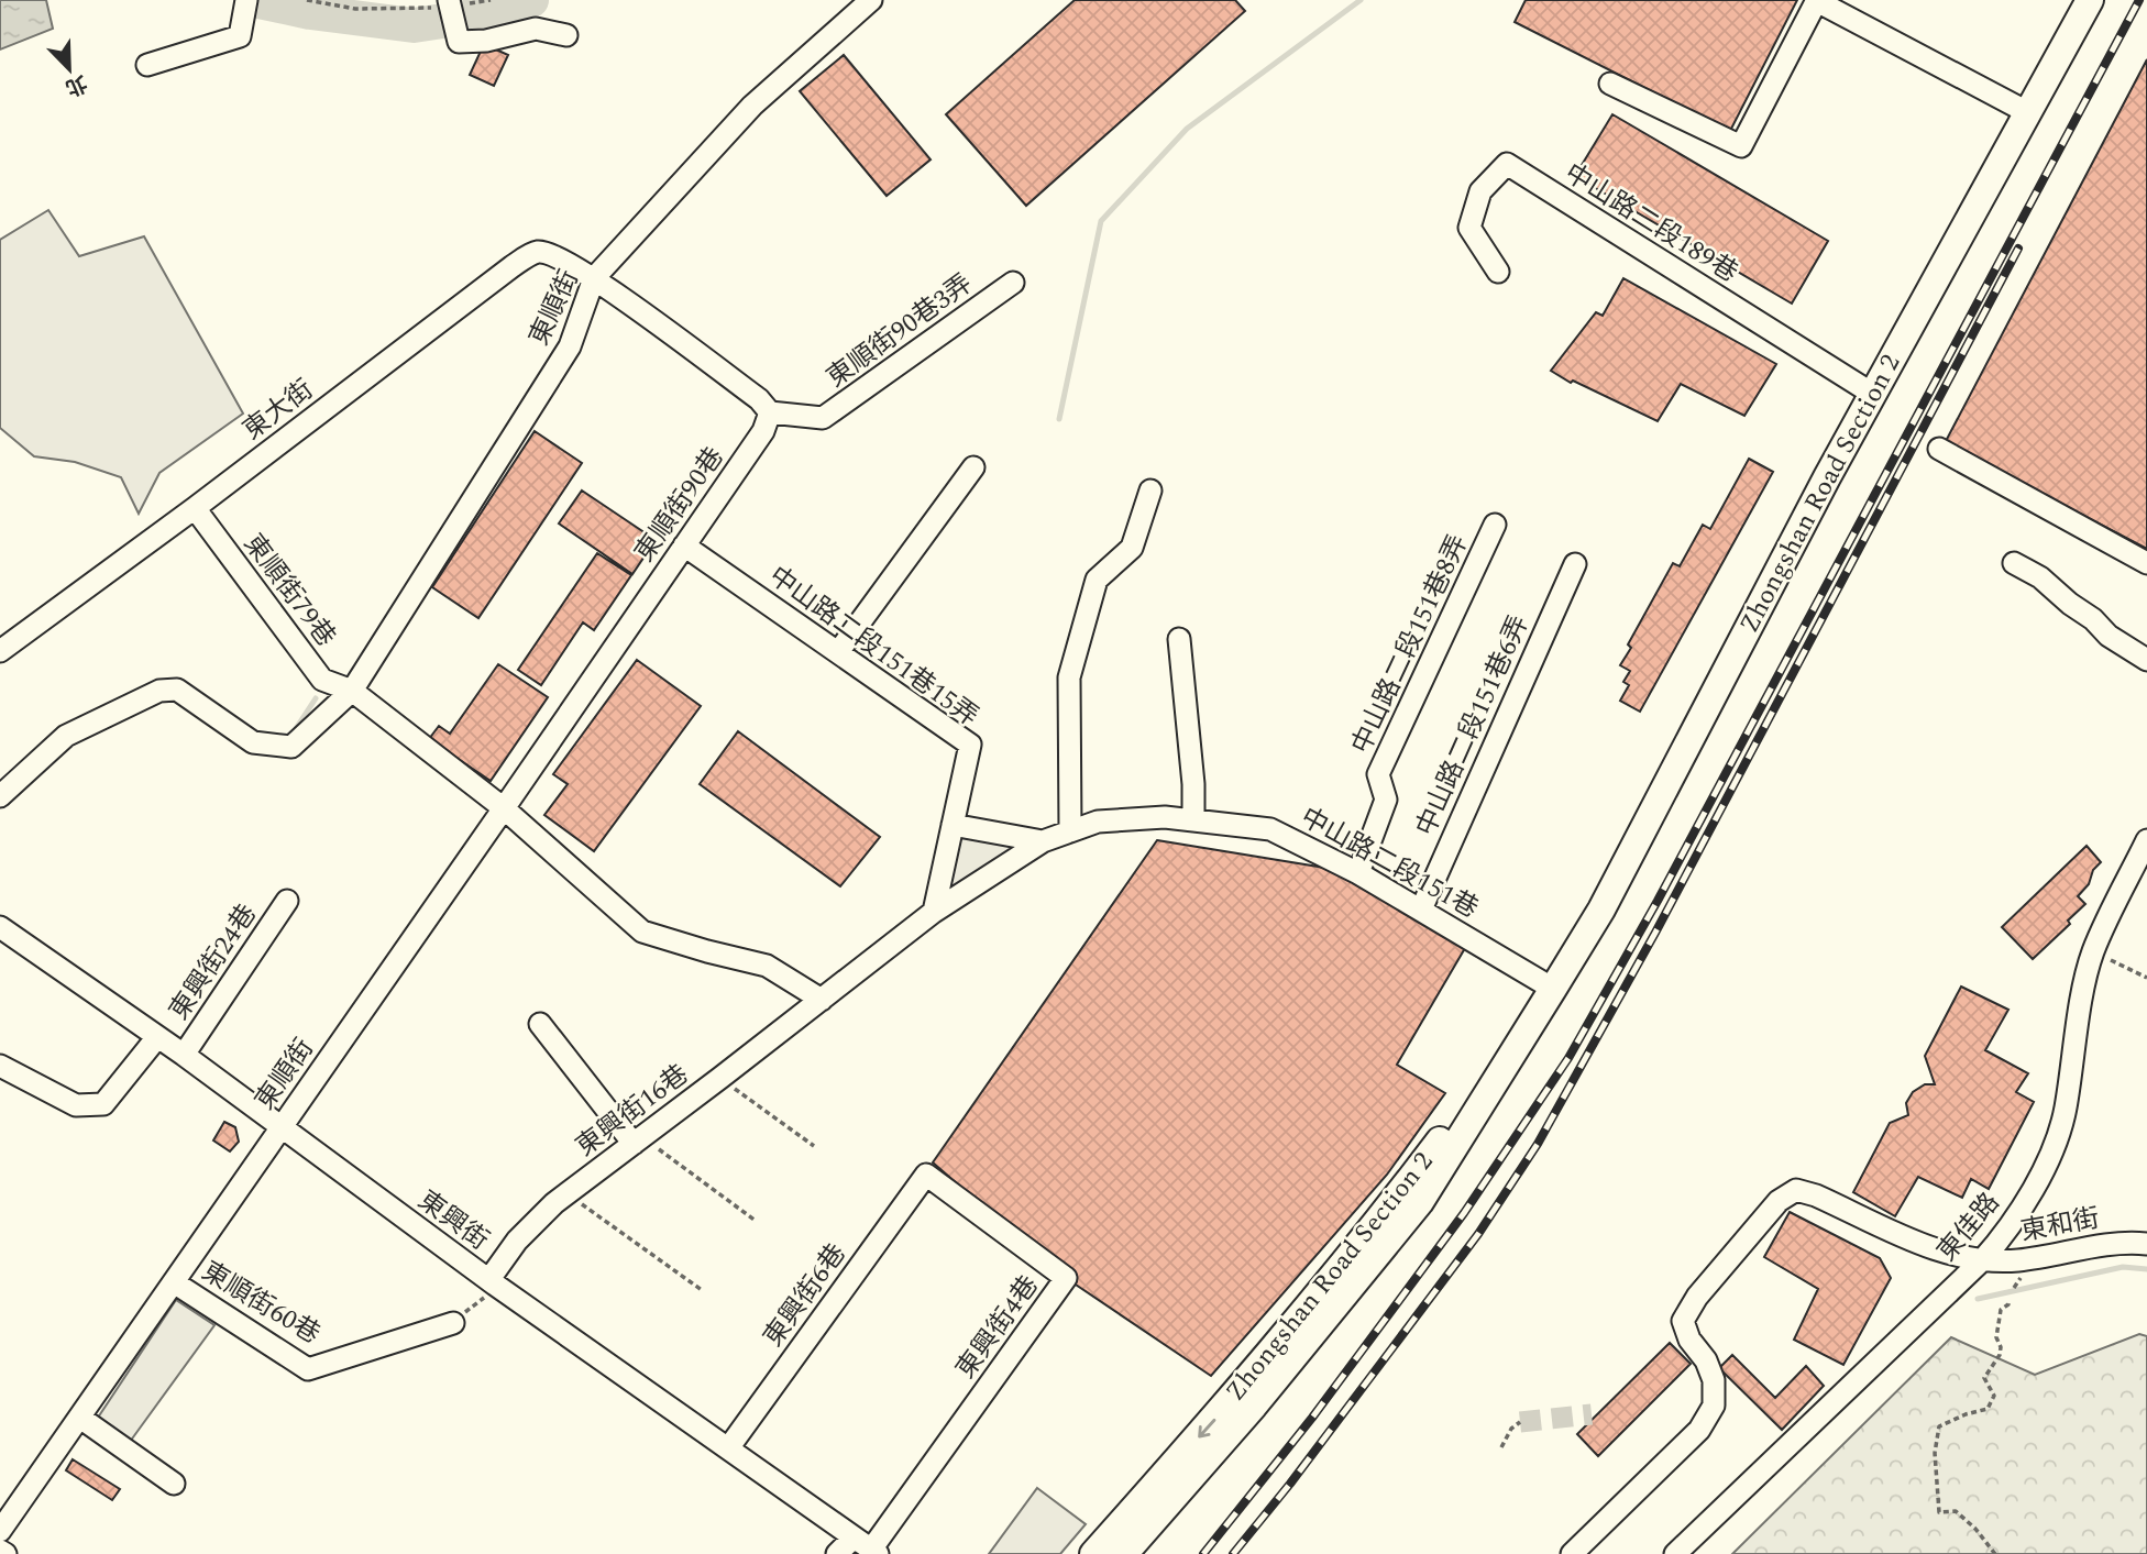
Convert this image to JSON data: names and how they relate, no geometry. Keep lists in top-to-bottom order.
{
  "streets": {
    "main road": ["Zhongshan Road Section 2"],
    "street": [
      "中山路二段189巷",
      "東順街",
      "東順街90巷3弄",
      "東大街",
      "東順街90巷",
      "東順街79巷",
      "中山路二段151巷8弄",
      "中山路二段151巷15弄",
      "中山路二段151巷6弄",
      "中山路二段151巷",
      "東興街24巷",
      "東興街16巷",
      "東興街",
      "東和街",
      "東佳路",
      "東興街6巷",
      "東順街60巷",
      "東興街4巷"
    ]
  },
  "crossings": [
    ["中山路二段189巷", "Zhongshan Road Section 2"],
    ["東順街", "東大街"],
    ["東順街", "東順街90巷"],
    ["東順街", "東順街79巷"],
    ["東順街", "東興街"],
    ["東順街", "東順街60巷"],
    ["東順街90巷3弄", "東順街90巷"],
    ["東大街", "東順街79巷"],
    ["Zhongshan Road Section 2", "中山路二段151巷"],
    ["東順街90巷", "中山路二段151巷15弄"],
    ["中山路二段151巷8弄", "中山路二段151巷"],
    ["中山路二段151巷15弄", "中山路二段151巷"],
    ["中山路二段151巷15弄", "東興街16巷"],
    ["中山路二段151巷6弄", "中山路二段151巷"],
    ["中山路二段151巷", "東興街16巷"],
    ["東興街24巷", "東興街"],
    ["東興街16巷", "東興街"],
    ["東興街", "東興街6巷"],
    ["東興街", "東興街4巷"],
    ["東和街", "東佳路"],
    ["東興街6巷", "東興街4巷"]
  ],
  "north": "bottom right"
}
